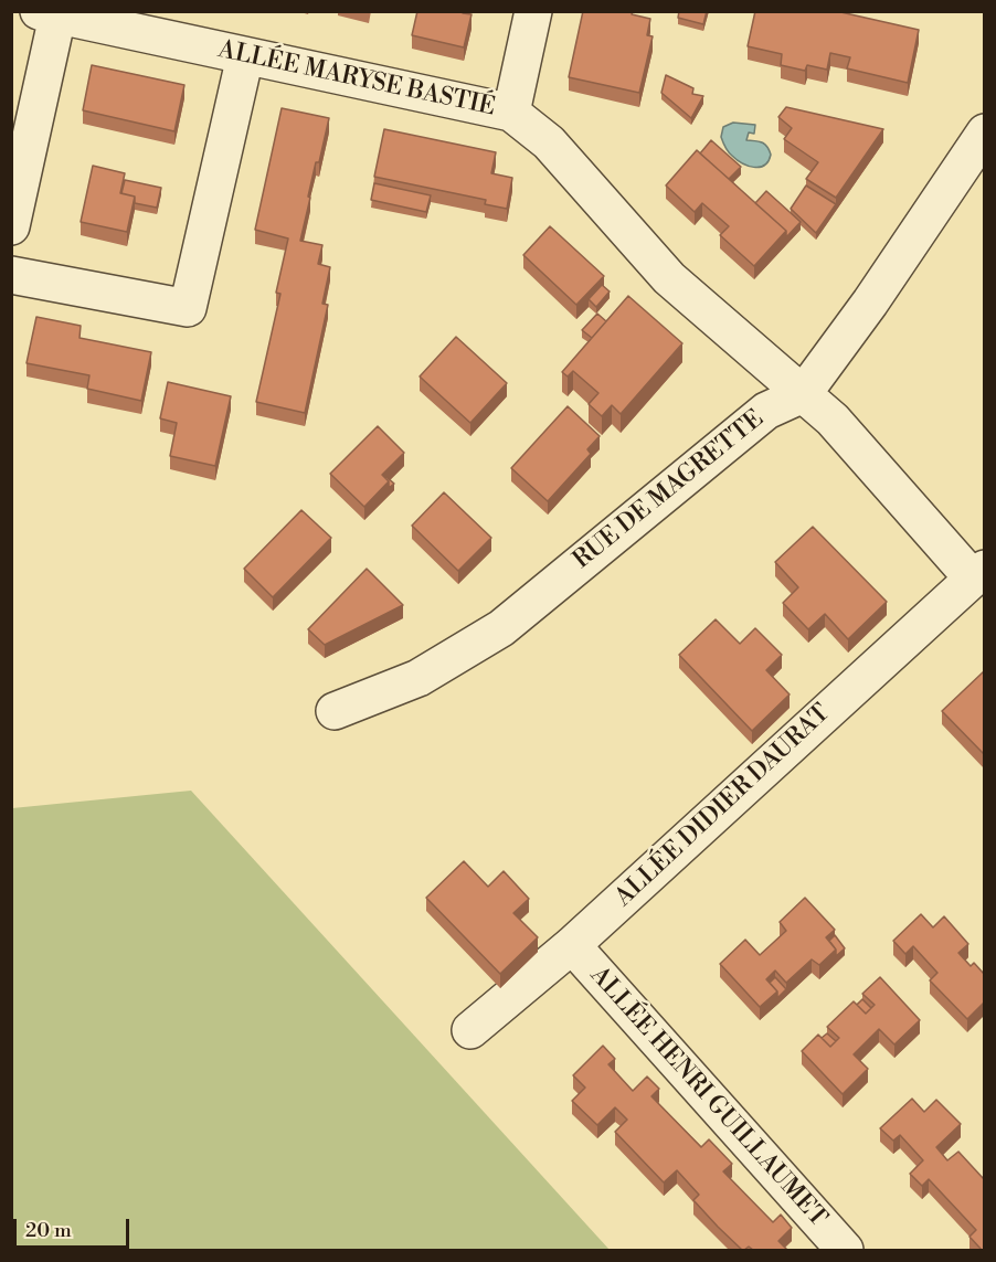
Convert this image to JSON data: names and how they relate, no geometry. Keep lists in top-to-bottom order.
{
  "streets": {
    "street": [
      "ALLÉE MARYSE BASTIÉ",
      "RUE DE MAGRETTE",
      "ALLÉE DIDIER DAURAT",
      "ALLÉE HENRI GUILLAUMET"
    ]
  },
  "crossings": [
    ["ALLÉE MARYSE BASTIÉ", "RUE DE MAGRETTE"],
    ["ALLÉE MARYSE BASTIÉ", "ALLÉE DIDIER DAURAT"],
    ["ALLÉE DIDIER DAURAT", "ALLÉE HENRI GUILLAUMET"]
  ],
  "scale_bar": "20 m"
}
